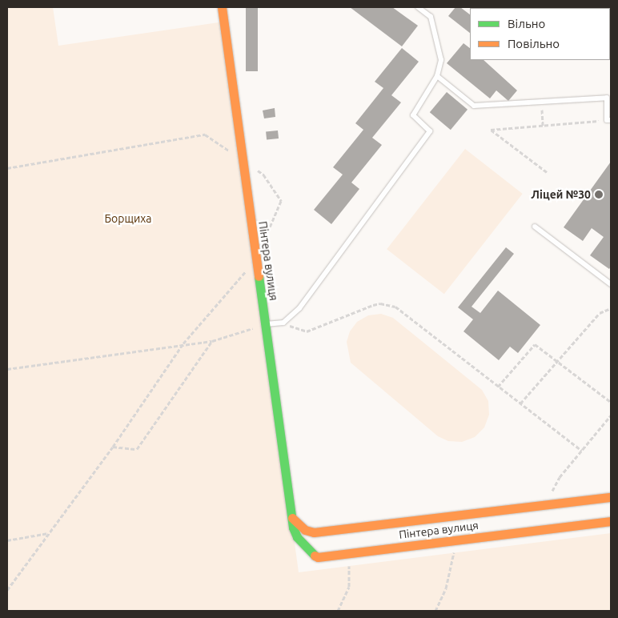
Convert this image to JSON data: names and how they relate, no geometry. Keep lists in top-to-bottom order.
{
  "streets": {
    "street": ["Пінтера вулиця"]
  },
  "parks": ["Борщиха"],
  "places": ["Ліцей №30"],
  "legend": ["Вільно", "Повільно"]
}
